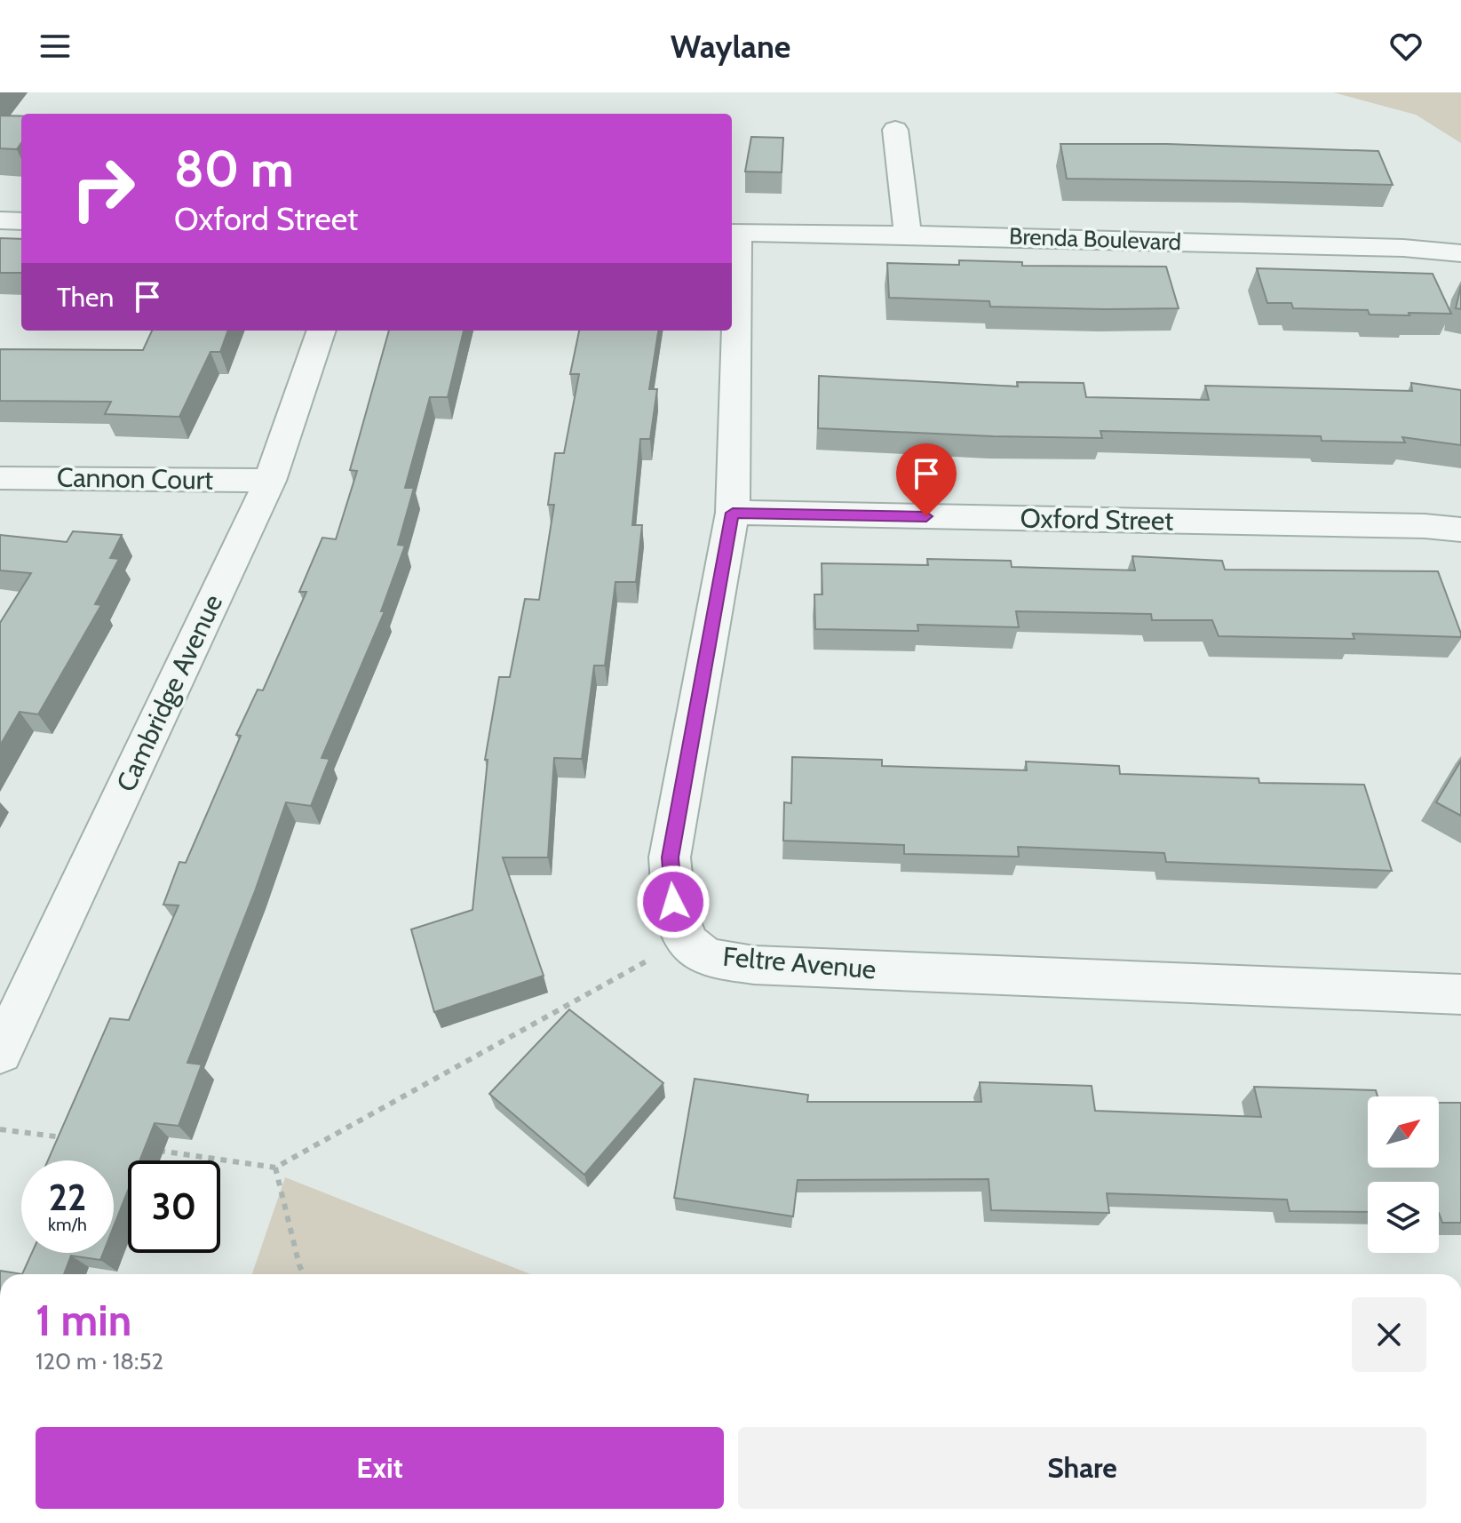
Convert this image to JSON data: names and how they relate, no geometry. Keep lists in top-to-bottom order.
{
  "streets": {
    "street": [
      "Brenda Boulevard",
      "Cannon Court",
      "Oxford Street",
      "Cambridge Avenue",
      "Feltre Avenue"
    ]
  },
  "crossings": [
    ["Brenda Boulevard", "Feltre Avenue"],
    ["Cannon Court", "Cambridge Avenue"],
    ["Oxford Street", "Feltre Avenue"]
  ],
  "north": "top right",
  "page": {
    "header": "Waylane",
    "turn": ["80 m", "Oxford Street"],
    "then": "Then",
    "speed": "22 km/h",
    "limit": "30",
    "heading": ["1 min", "120 m · 18:52"],
    "buttons": ["Exit", "Share"]
  }
}
